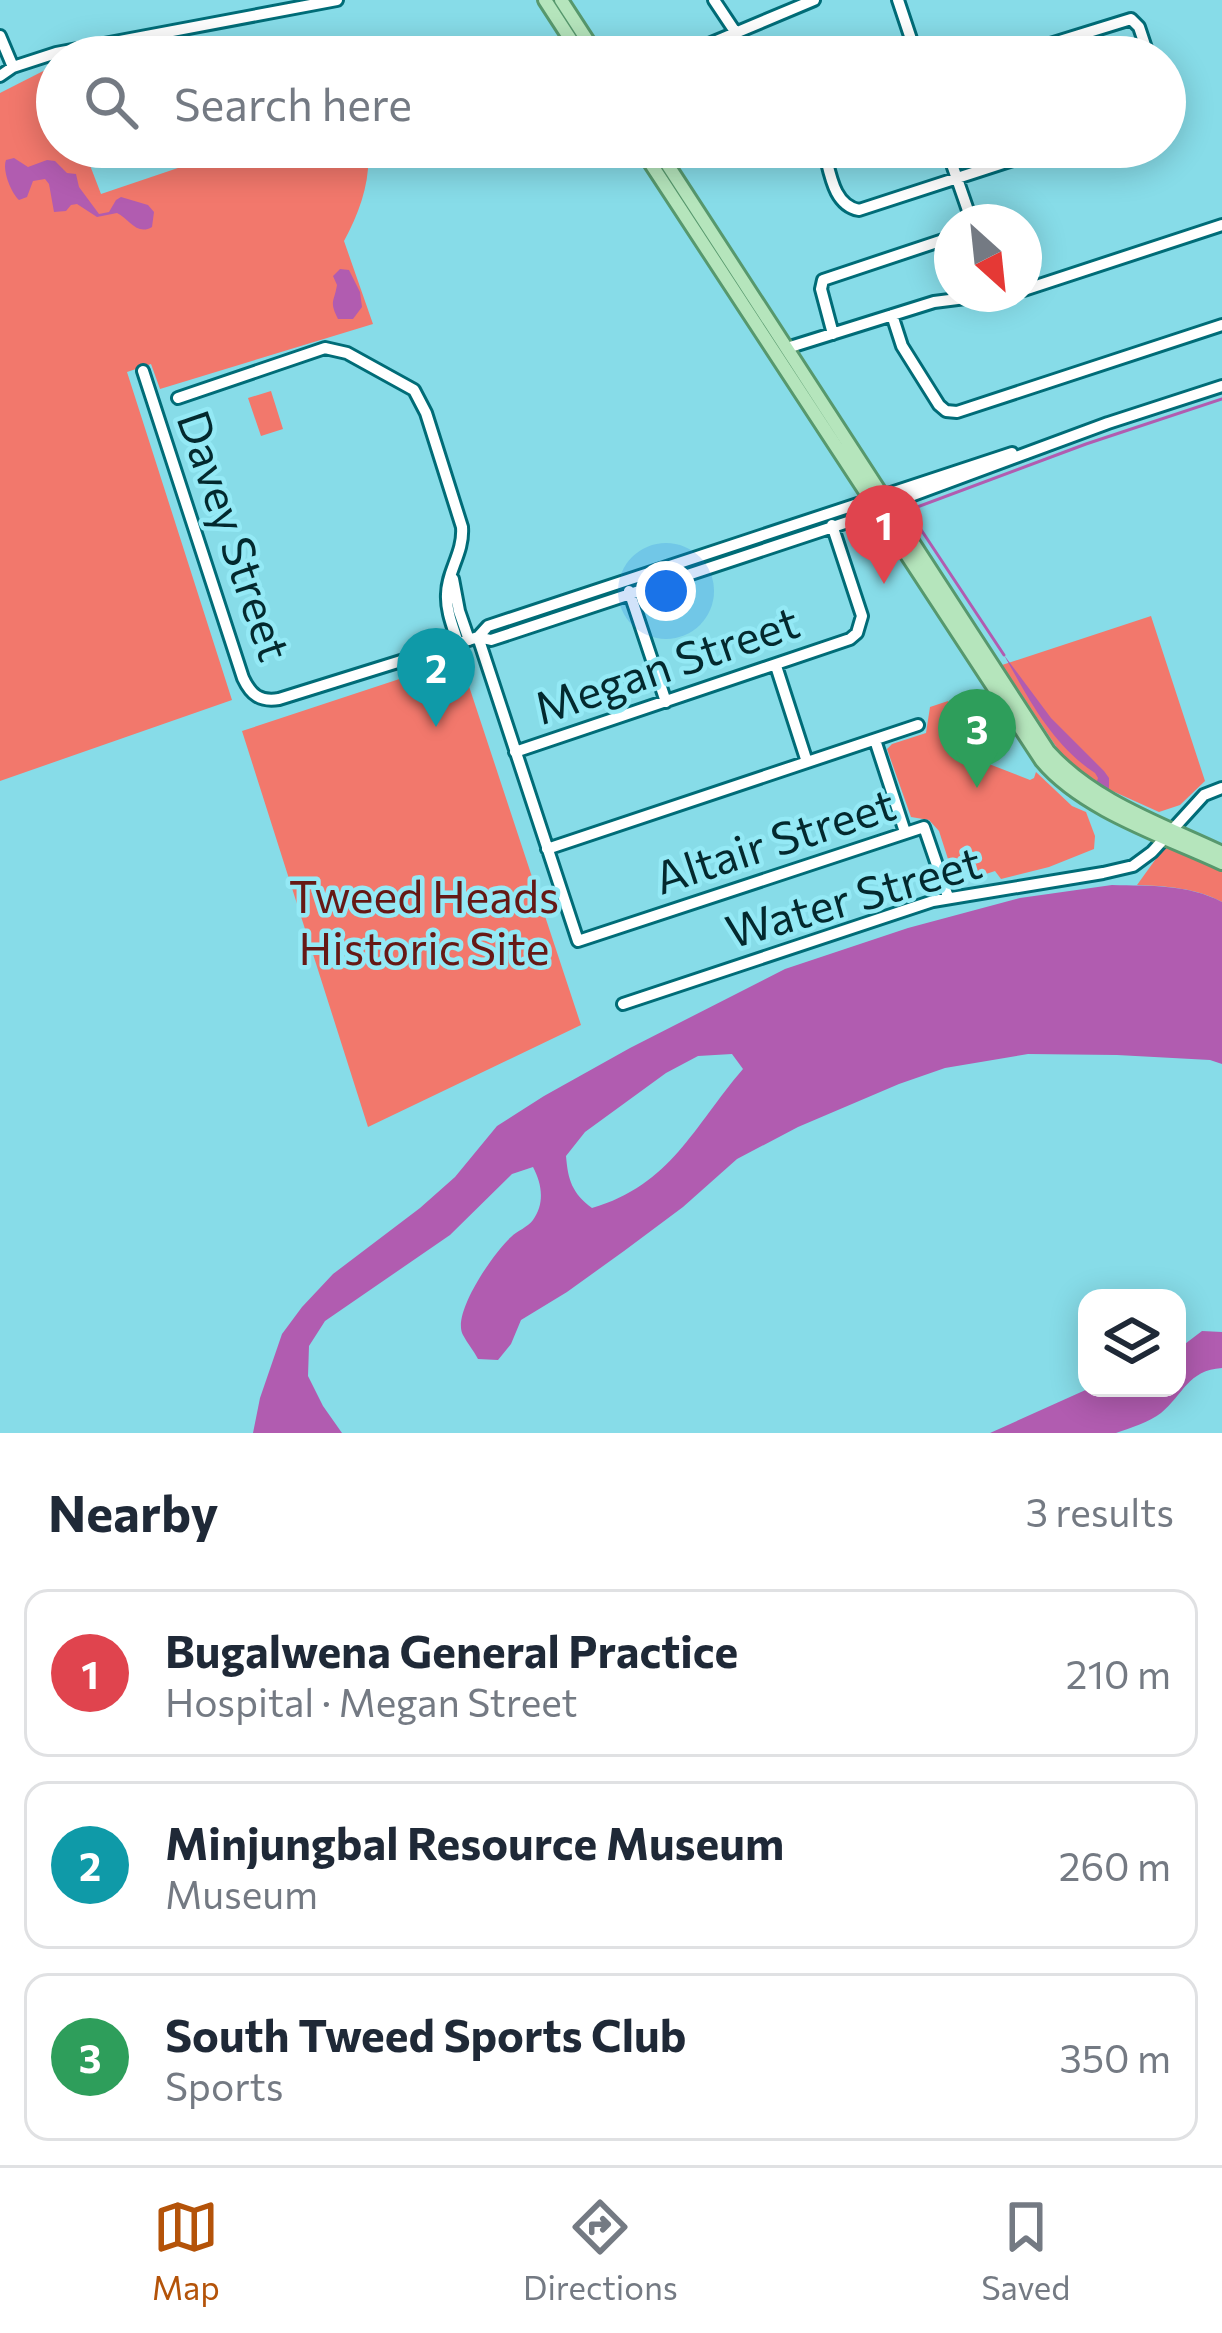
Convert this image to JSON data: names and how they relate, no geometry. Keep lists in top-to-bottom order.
{
  "streets": {
    "street": [
      "Davey Street",
      "Megan Street",
      "Altair Street",
      "Water Street"
    ]
  },
  "crossings": [
    ["Altair Street", "Water Street"]
  ],
  "parks": ["Tweed Heads Historic Site"],
  "north": "bottom right",
  "page": {
    "search": "Search here",
    "pins": ["1", "2", "3"],
    "heading": ["Nearby", "3 results"],
    "list": [
      {
        "mark": "1",
        "name": "Bugalwena General Practice",
        "note": "Hospital · Megan Street",
        "value": "210 m"
      },
      {
        "mark": "2",
        "name": "Minjungbal Resource Museum",
        "note": "Museum",
        "value": "260 m"
      },
      {
        "mark": "3",
        "name": "South Tweed Sports Club",
        "note": "Sports",
        "value": "350 m"
      }
    ],
    "nav": ["Map", "Directions", "Saved"]
  }
}
